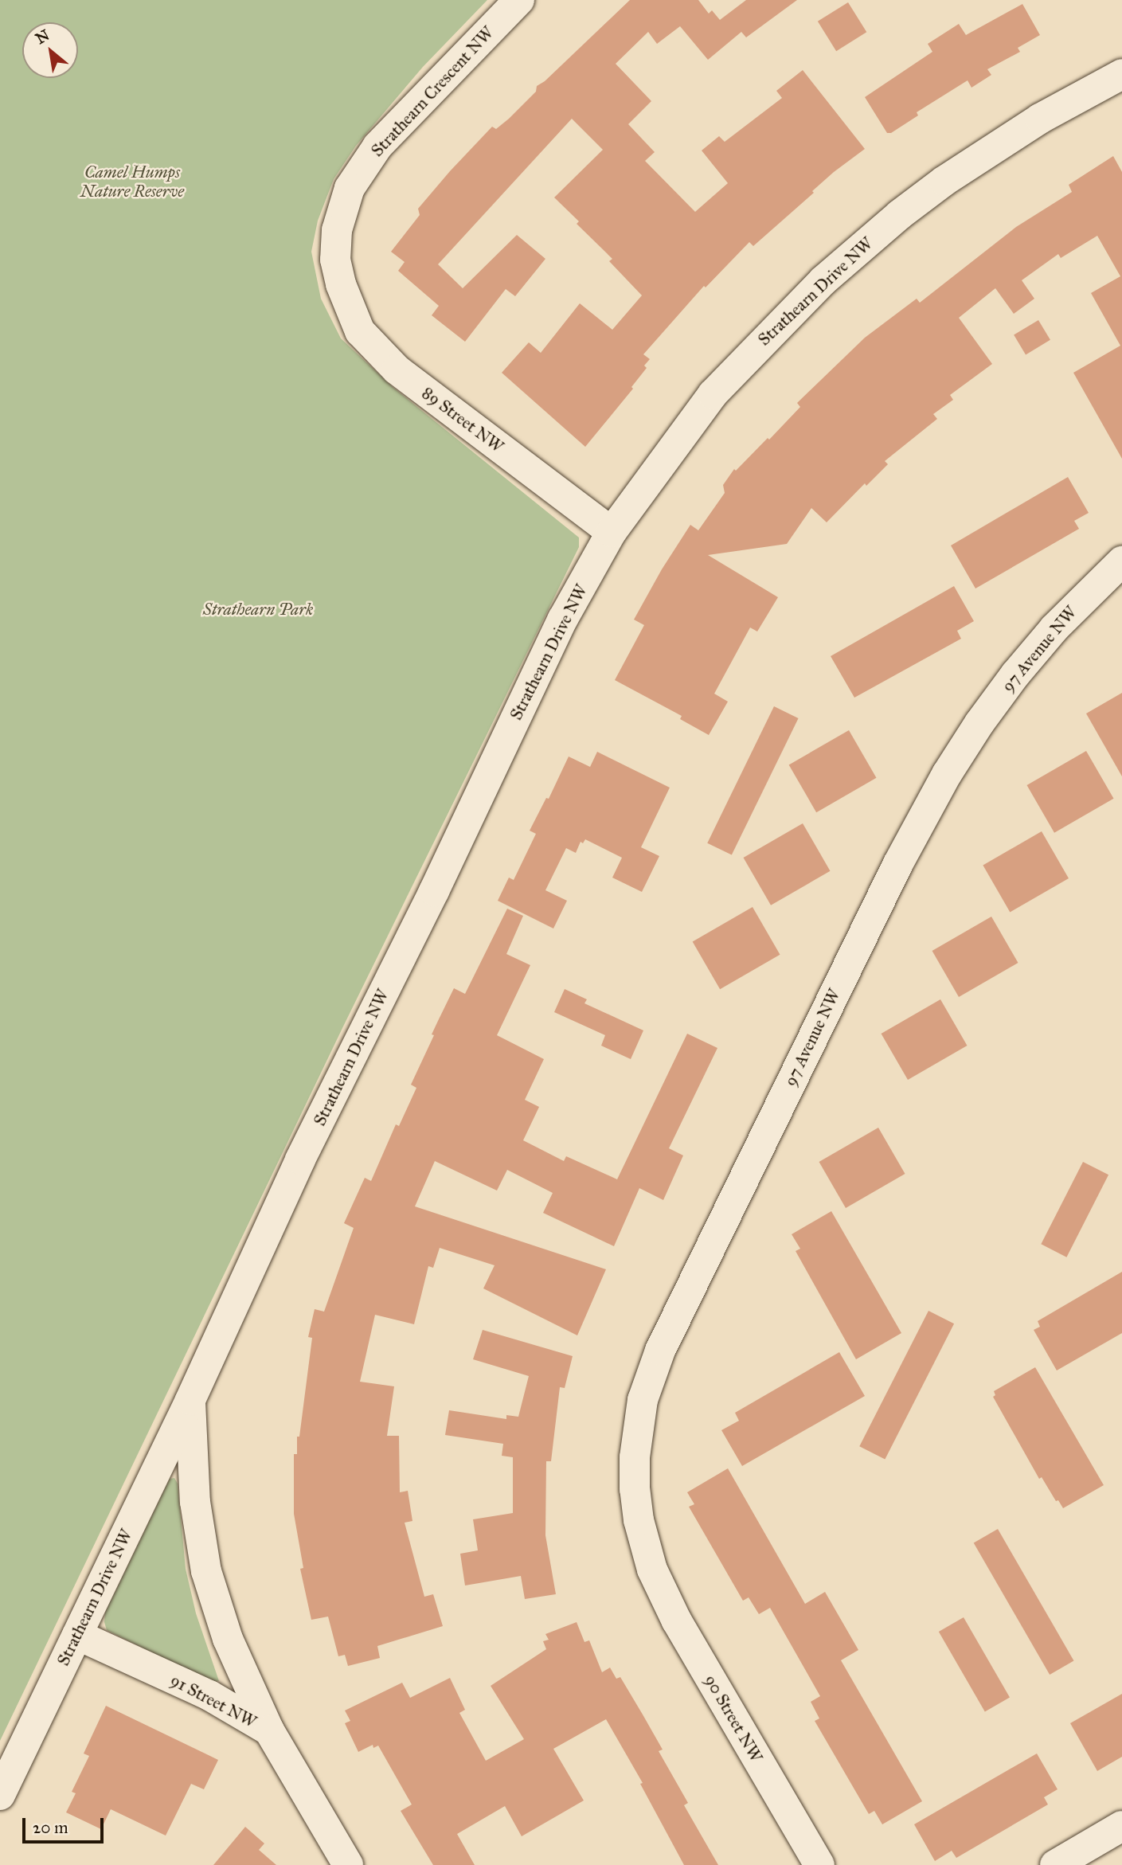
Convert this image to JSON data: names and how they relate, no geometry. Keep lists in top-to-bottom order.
{
  "streets": {
    "street": [
      "Strathearn Crescent NW",
      "Strathearn Drive NW",
      "89 Street NW",
      "97 Avenue NW",
      "91 Street NW",
      "90 Street NW"
    ]
  },
  "crossings": [
    ["Strathearn Crescent NW", "89 Street NW"],
    ["Strathearn Drive NW", "89 Street NW"],
    ["Strathearn Drive NW", "91 Street NW"],
    ["97 Avenue NW", "90 Street NW"]
  ],
  "parks": ["Camel Humps Nature Reserve", "Strathearn Park"],
  "scale_bar": "20 m",
  "north": "top left"
}
